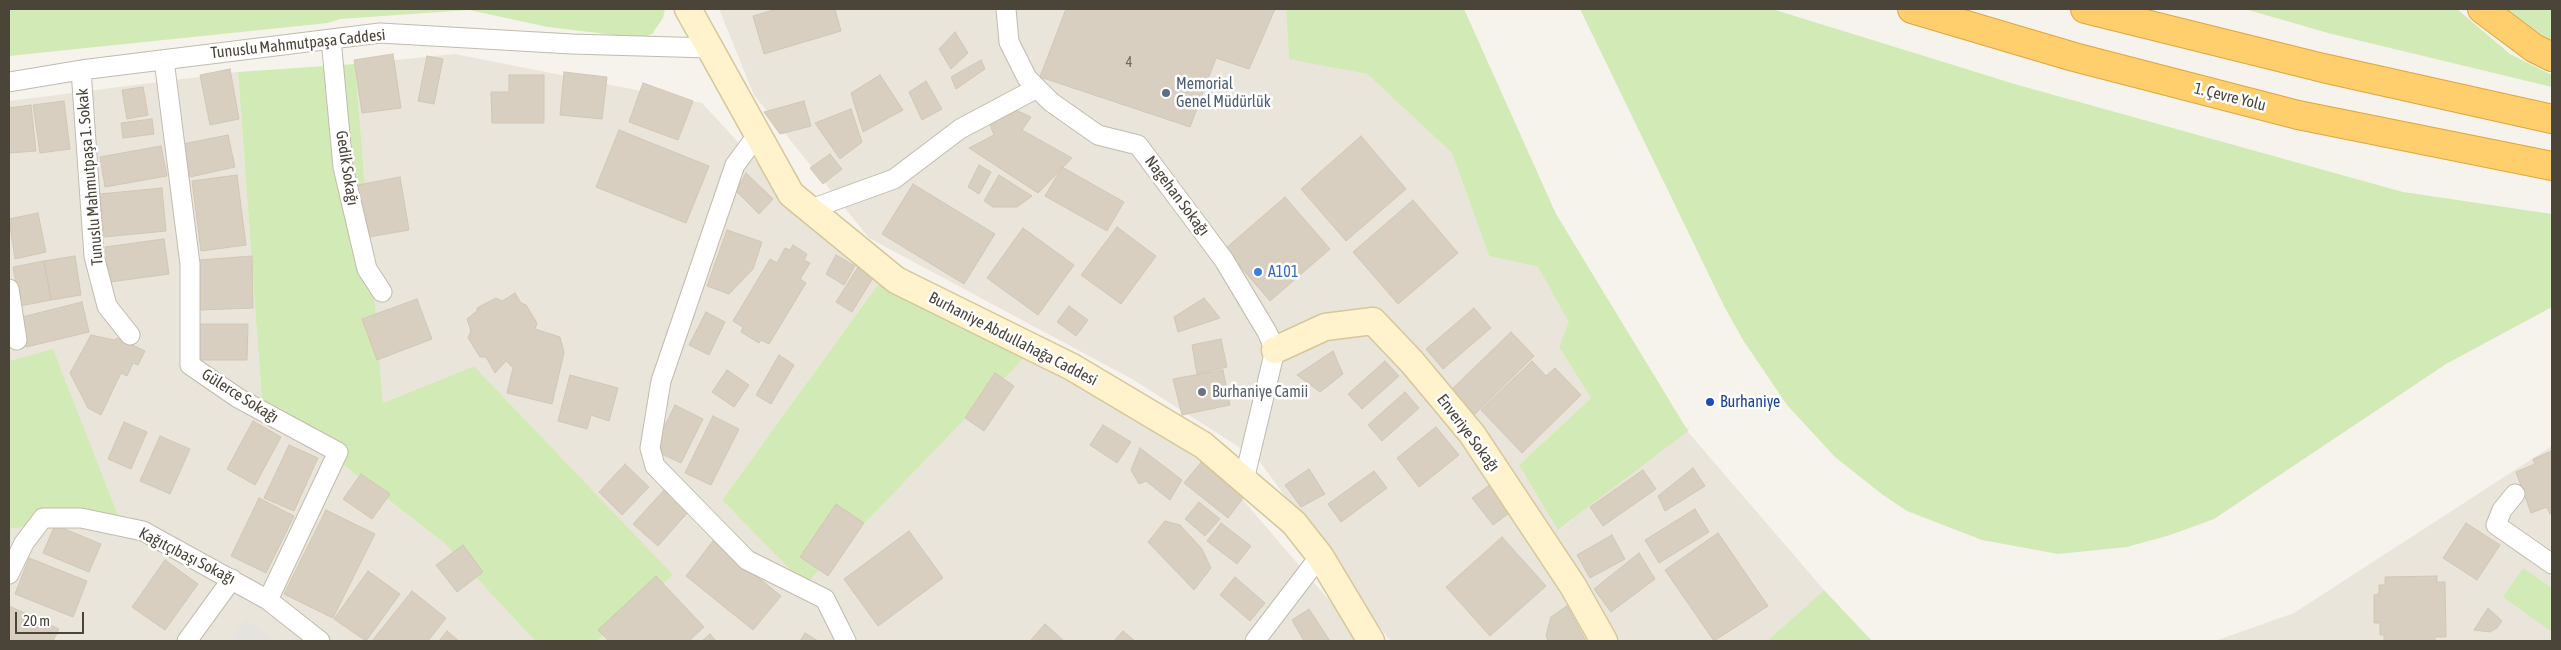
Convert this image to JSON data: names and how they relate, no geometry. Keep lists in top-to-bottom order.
{
  "streets": {
    "highway": ["1. Çevre Yolu"],
    "main road": ["Burhaniye Abdullahağa Caddesi", "Enveriye Sokağı"],
    "street": [
      "Tunuslu Mahmutpaşa Caddesi",
      "Gedik Sokağı",
      "Tunuslu Mahmutpaşa 1. Sokak",
      "Nagehan Sokağı",
      "Gülerce Sokağı",
      "Kağıtçıbaşı Sokağı"
    ]
  },
  "crossings": [
    ["Tunuslu Mahmutpaşa Caddesi", "Gedik Sokağı"],
    ["Tunuslu Mahmutpaşa Caddesi", "Tunuslu Mahmutpaşa 1. Sokak"],
    ["Tunuslu Mahmutpaşa Caddesi", "Burhaniye Abdullahağa Caddesi"],
    ["Tunuslu Mahmutpaşa Caddesi", "Gülerce Sokağı"],
    ["Nagehan Sokağı", "Enveriye Sokağı"],
    ["Gülerce Sokağı", "Kağıtçıbaşı Sokağı"]
  ],
  "places": [
    "Memorial Genel Müdürlük",
    "A101",
    "Burhaniye Camii",
    "Burhaniye"
  ],
  "house_numbers": ["4"],
  "scale_bar": "20 m"
}
